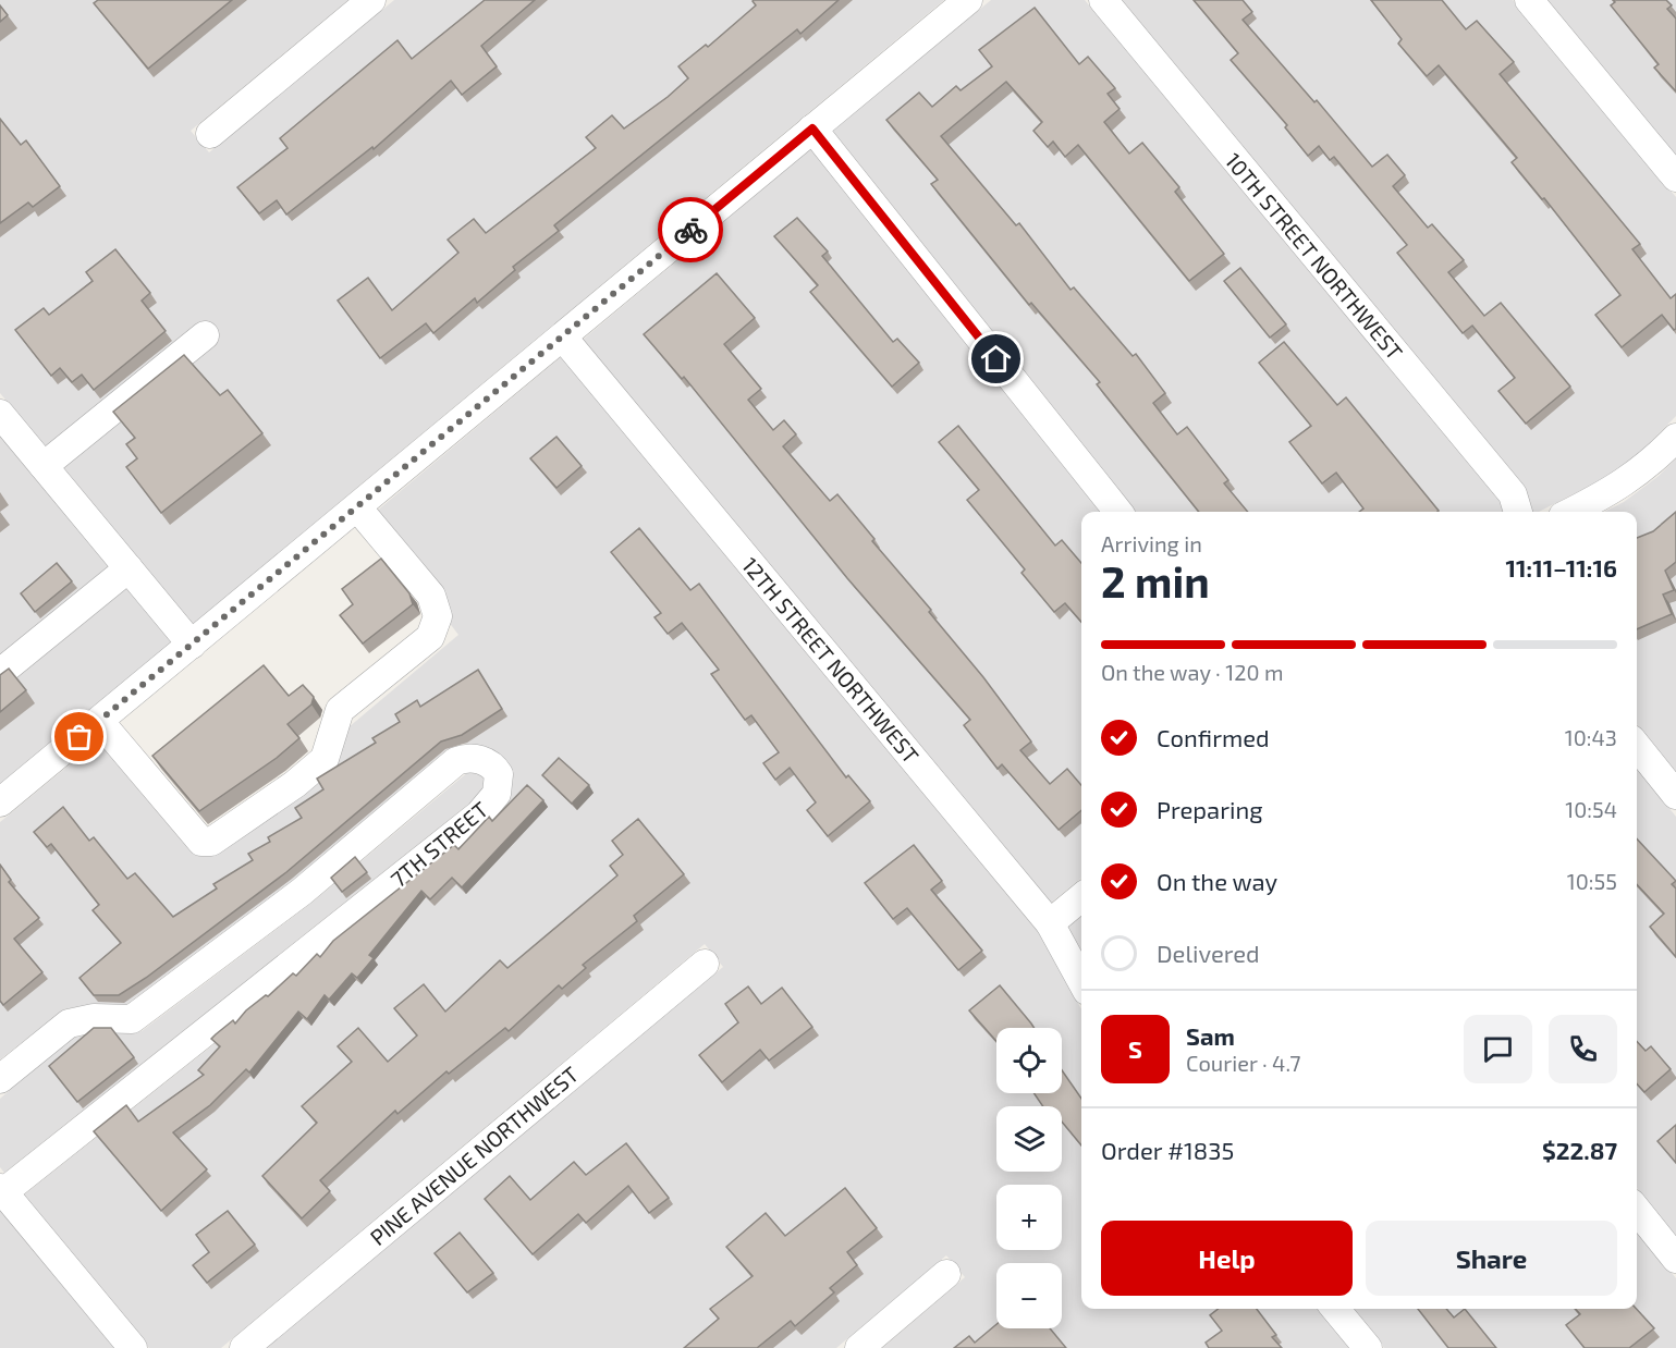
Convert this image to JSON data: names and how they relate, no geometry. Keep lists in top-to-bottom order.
{
  "streets": {
    "street": [
      "10TH STREET NORTHWEST",
      "12TH STREET NORTHWEST",
      "7TH STREET",
      "PINE AVENUE NORTHWEST"
    ]
  },
  "page": {
    "heading": ["2 min", "Arriving in", "11:11–11:16"],
    "panel": [
      "Sam",
      "Courier · 4.7",
      "Order #1835",
      "$22.87"
    ],
    "bar": "On the way · 120 m",
    "list": [
      ["Confirmed", "10:43"],
      ["Preparing", "10:54"],
      ["On the way", "10:55"],
      "Delivered"
    ],
    "round": "S",
    "map_buttons": ["+", "−"],
    "buttons": ["Help", "Share"]
  }
}
